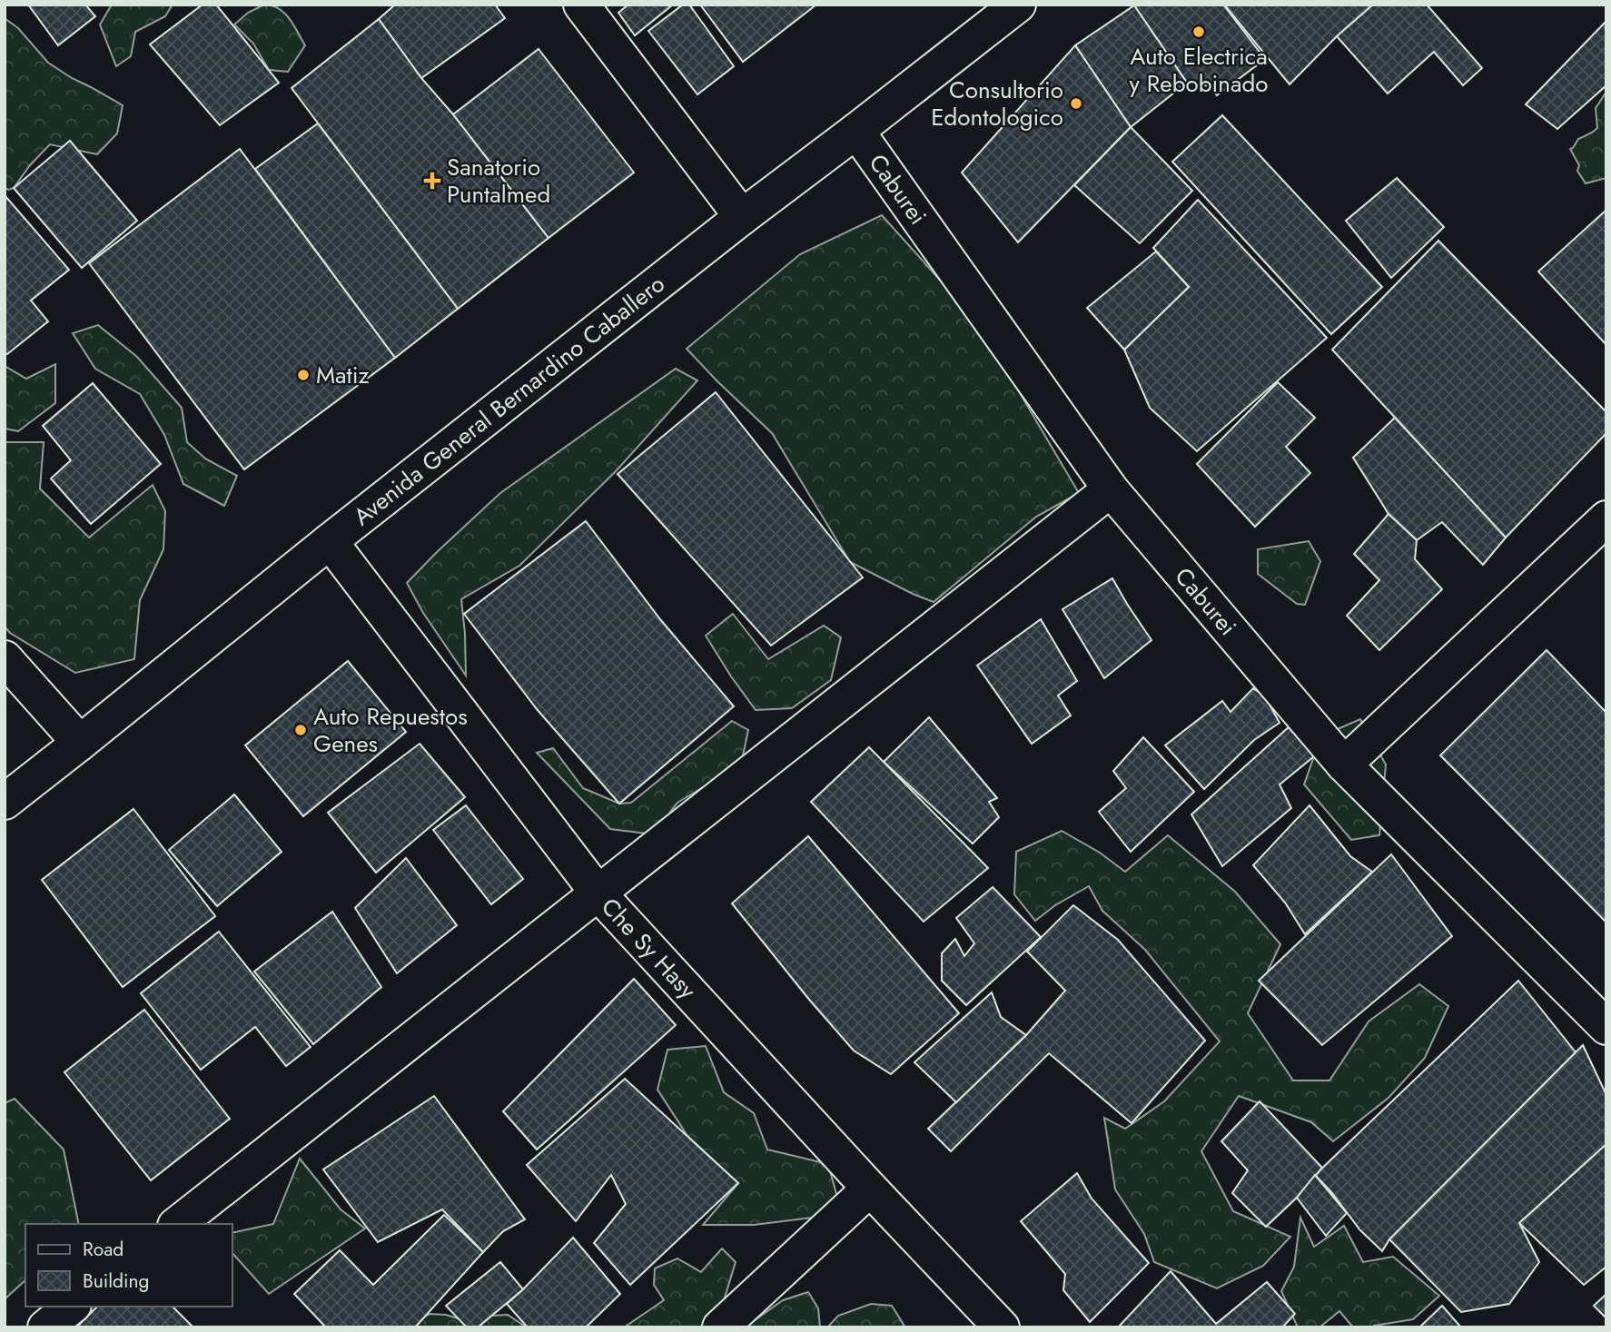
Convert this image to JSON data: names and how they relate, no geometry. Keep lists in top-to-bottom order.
{
  "streets": {
    "street": ["Caburei", "Avenida General Bernardino Caballero", "Che Sy Hasy"]
  },
  "crossings": [
    ["Caburei", "Avenida General Bernardino Caballero"],
    ["Avenida General Bernardino Caballero", "Che Sy Hasy"]
  ],
  "places": {
    "other": [
      "Auto Electrica y Rebobinado",
      "Consultorio Edontologico",
      "Matiz",
      "Auto Repuestos Genes"
    ],
    "health": ["Sanatorio Puntalmed"]
  },
  "legend": ["Road", "Building"]
}
